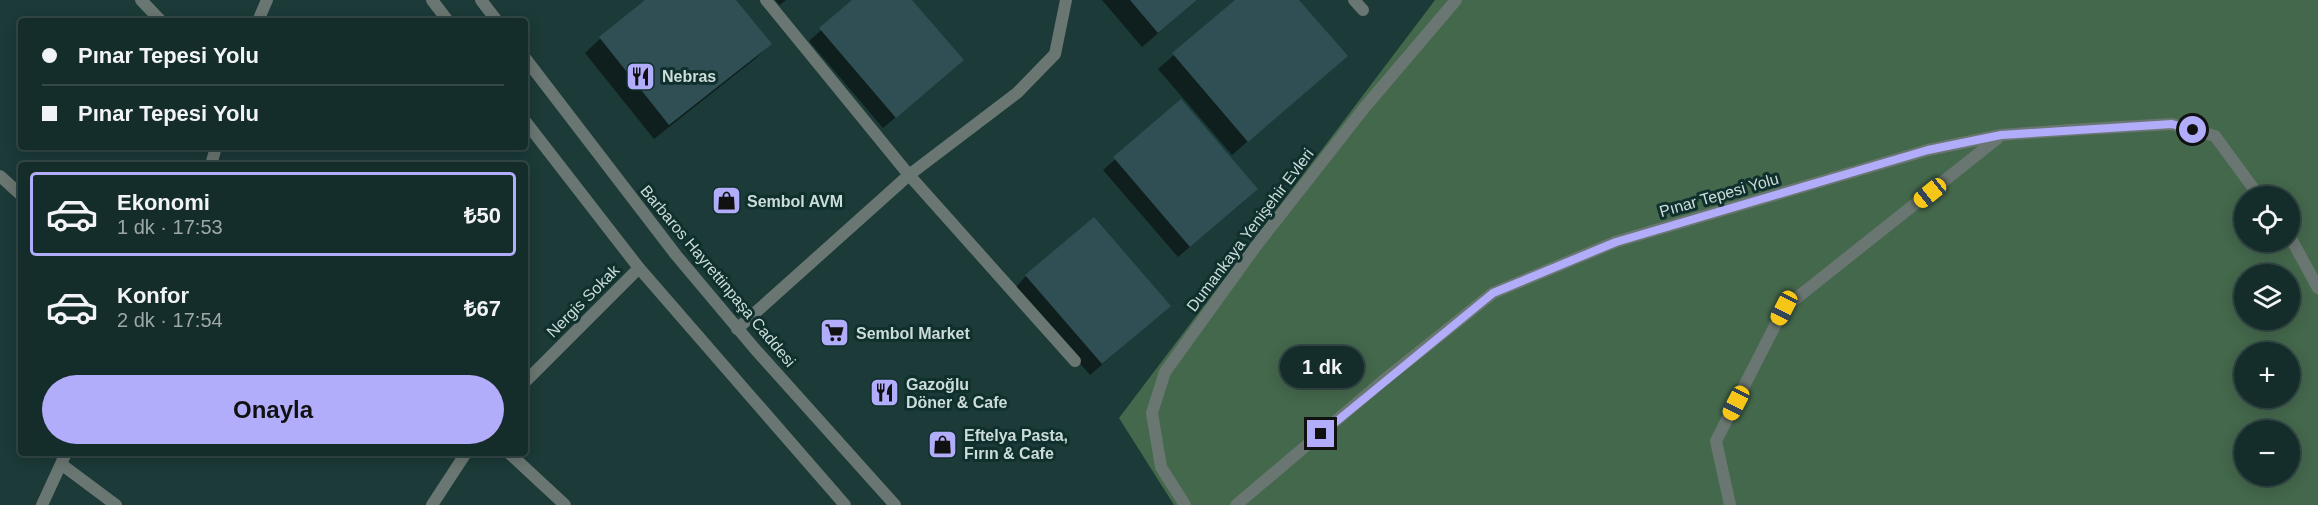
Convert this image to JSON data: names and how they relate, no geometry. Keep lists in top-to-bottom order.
{
  "streets": {
    "street": [
      "Pınar Tepesi Yolu",
      "Dumankaya Yenişehir Evleri",
      "Barbaros Hayrettinpaşa Caddesi",
      "Nergis Sokak"
    ]
  },
  "places": {
    "restaurant": ["Nebras", "Gazoğlu Döner & Cafe"],
    "shop": ["Sembol AVM", "Eftelya Pasta, Fırın & Cafe"],
    "supermarket": ["Sembol Market"]
  },
  "page": {
    "banner": ["Pınar Tepesi Yolu", "Pınar Tepesi Yolu"],
    "list": [
      {
        "name": "Ekonomi",
        "note": "1 dk · 17:53",
        "value": "₺50"
      },
      {
        "name": "Konfor",
        "note": "2 dk · 17:54",
        "value": "₺67"
      }
    ],
    "map_buttons": ["+", "−"],
    "bubble": "1 dk",
    "buttons": "Onayla"
  }
}
